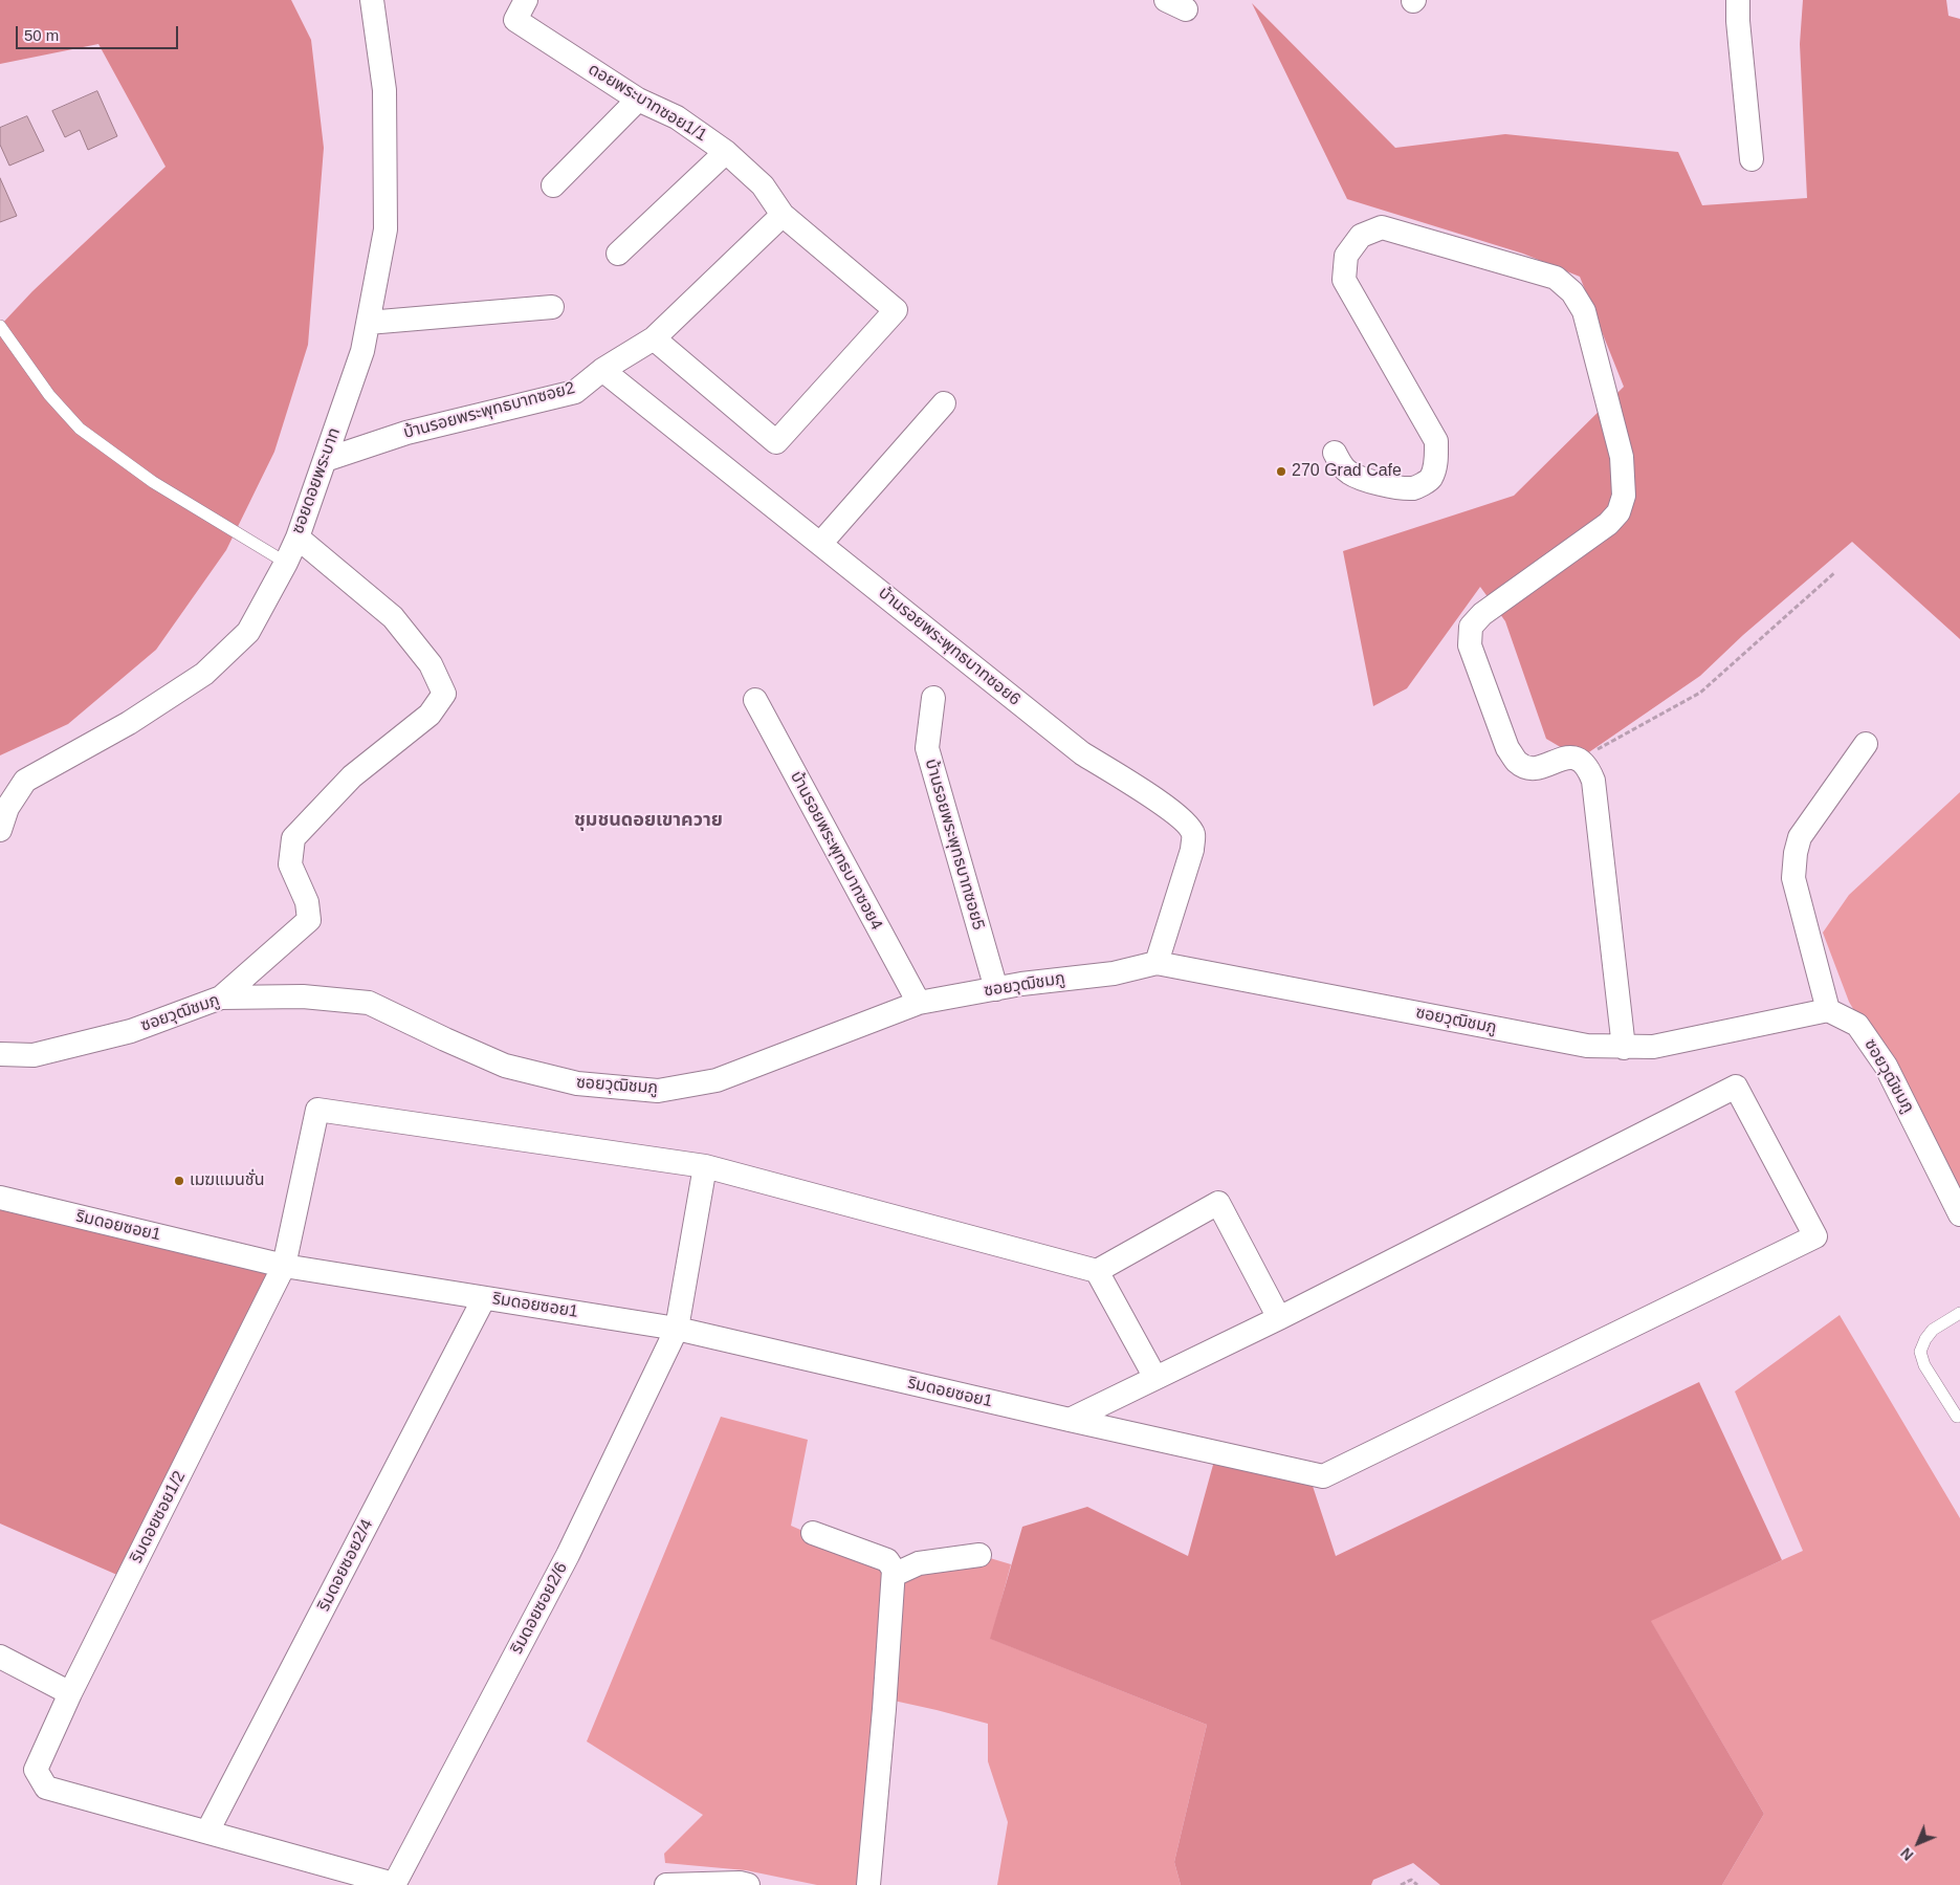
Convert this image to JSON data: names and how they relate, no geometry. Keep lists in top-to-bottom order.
{
  "streets": {
    "street": [
      "ดอยพระบาทซอย1/1",
      "บ้านรอยพระพุทธบาทซอย2",
      "ซอยดอยพระบาท",
      "บ้านรอยพระพุทธบาทซอย6",
      "บ้านรอยพระพุทธบาทซอย5",
      "บ้านรอยพระพุทธบาทซอย4",
      "ซอยวุฒิชมภู",
      "ริมดอยซอย1",
      "ริมดอยซอย1/2",
      "ริมดอยซอย2/4",
      "ริมดอยซอย2/6"
    ]
  },
  "crossings": [
    ["ดอยพระบาทซอย1/1", "บ้านรอยพระพุทธบาทซอย2"],
    ["บ้านรอยพระพุทธบาทซอย2", "ซอยดอยพระบาท"],
    ["บ้านรอยพระพุทธบาทซอย2", "บ้านรอยพระพุทธบาทซอย6"],
    ["บ้านรอยพระพุทธบาทซอย6", "ซอยวุฒิชมภู"],
    ["บ้านรอยพระพุทธบาทซอย5", "ซอยวุฒิชมภู"],
    ["บ้านรอยพระพุทธบาทซอย4", "ซอยวุฒิชมภู"],
    ["ริมดอยซอย1", "ริมดอยซอย1/2"],
    ["ริมดอยซอย1", "ริมดอยซอย2/4"],
    ["ริมดอยซอย1", "ริมดอยซอย2/6"],
    ["ริมดอยซอย1/2", "ริมดอยซอย2/4"],
    ["ริมดอยซอย1/2", "ริมดอยซอย2/6"]
  ],
  "districts": ["ชุมชนดอยเขาควาย"],
  "places": ["270 Grad Cafe", "เมฆแมนชั่น"],
  "scale_bar": "50 m",
  "north": "bottom left"
}
